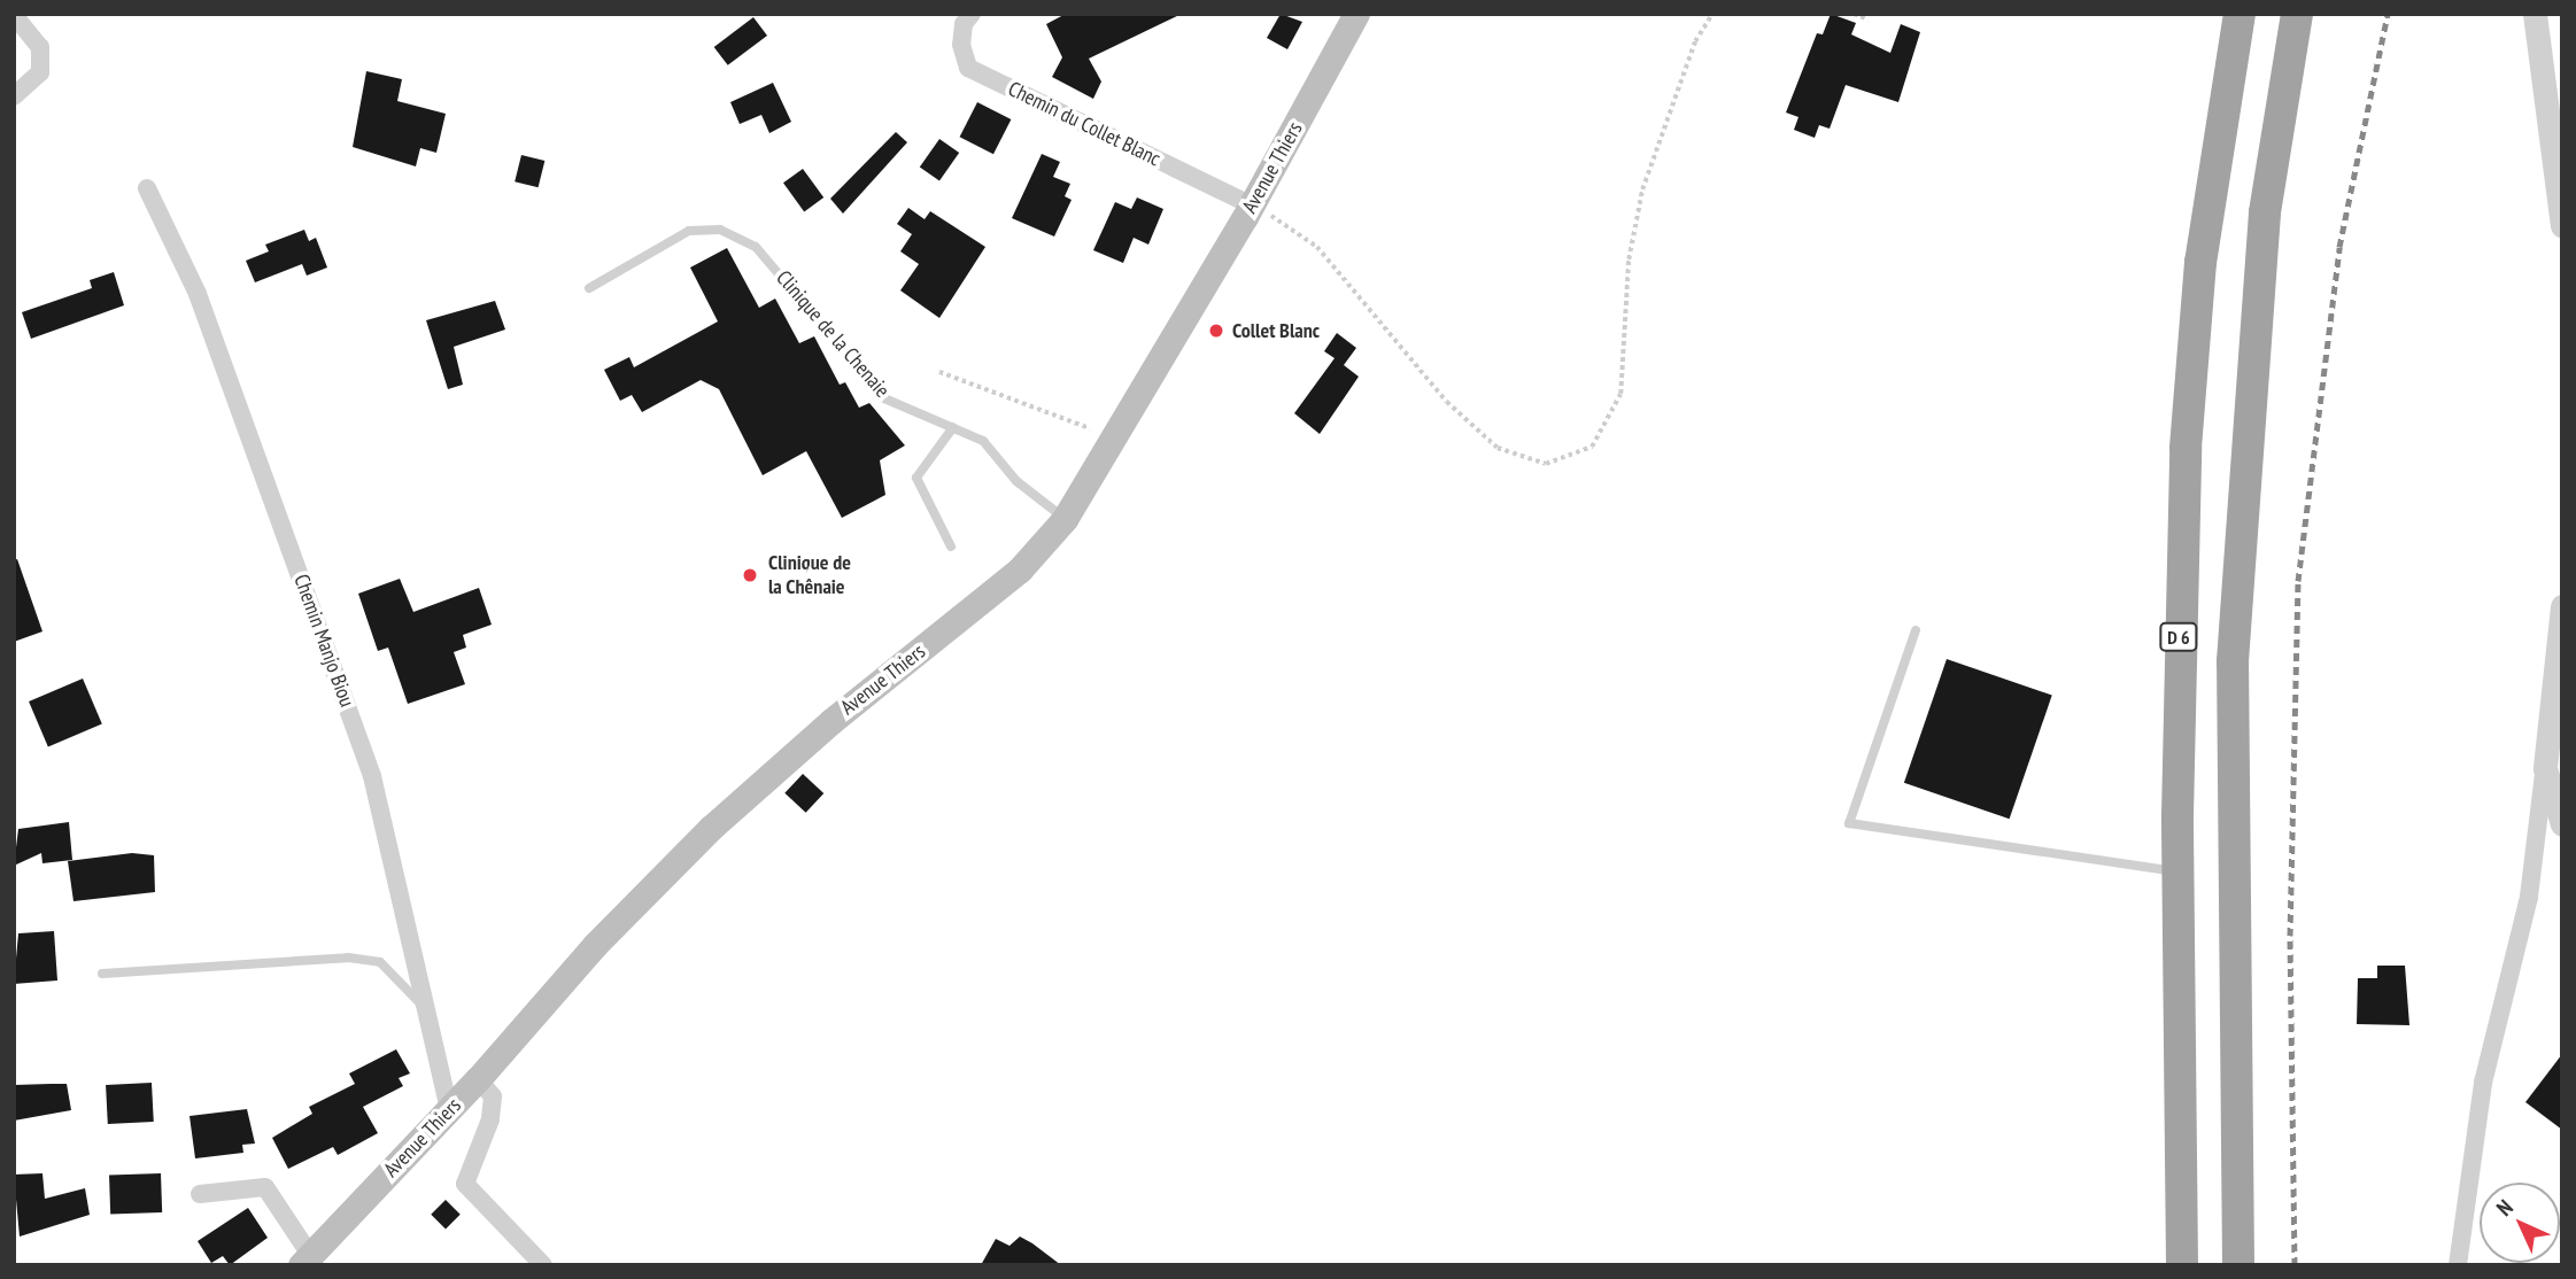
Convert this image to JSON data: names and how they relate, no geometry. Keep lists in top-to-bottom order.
{
  "streets": {
    "highway": ["D 6"],
    "main road": ["Avenue Thiers"],
    "street": ["Chemin du Collet Blanc", "Chemin Manjo Biou"],
    "lane": ["Clinique de la Chenaie"]
  },
  "crossings": [
    ["Chemin du Collet Blanc", "Avenue Thiers"],
    ["Avenue Thiers", "Clinique de la Chenaie"],
    ["Avenue Thiers", "Chemin Manjo Biou"]
  ],
  "places": ["Collet Blanc", "Clinique de la Chênaie"],
  "north": "top left"
}
